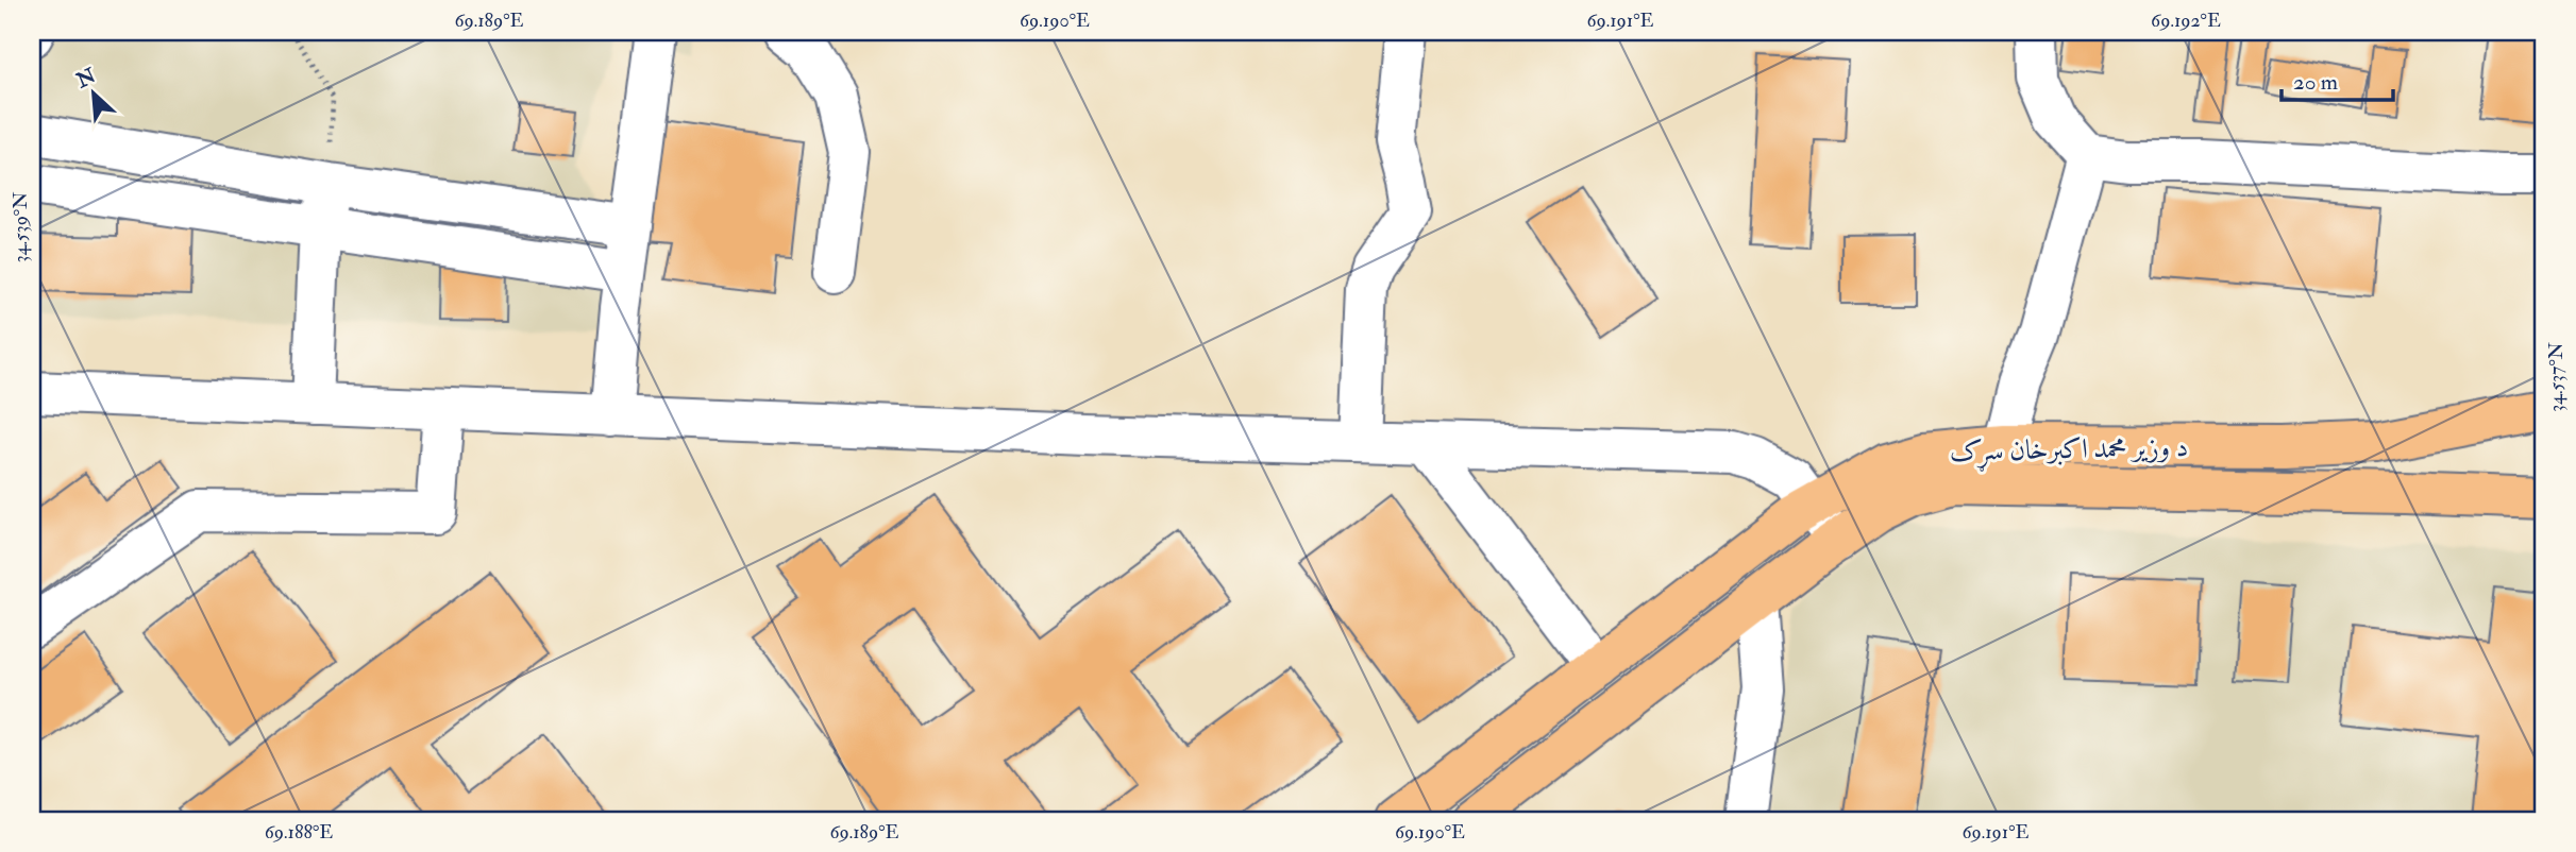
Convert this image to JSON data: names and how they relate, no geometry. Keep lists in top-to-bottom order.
{
  "streets": {
    "main road": ["د وزیر محمد اکبرخان سړک"]
  },
  "scale_bar": "20 m",
  "north": "top left",
  "coordinates": [
    "69.189°E",
    "69.190°E",
    "69.191°E",
    "69.192°E",
    "34.539°N",
    "34.537°N",
    "69.188°E"
  ]
}
